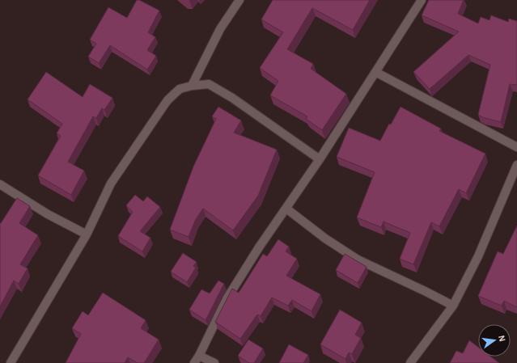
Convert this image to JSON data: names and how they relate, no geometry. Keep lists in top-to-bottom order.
{
  "north": "right"
}
